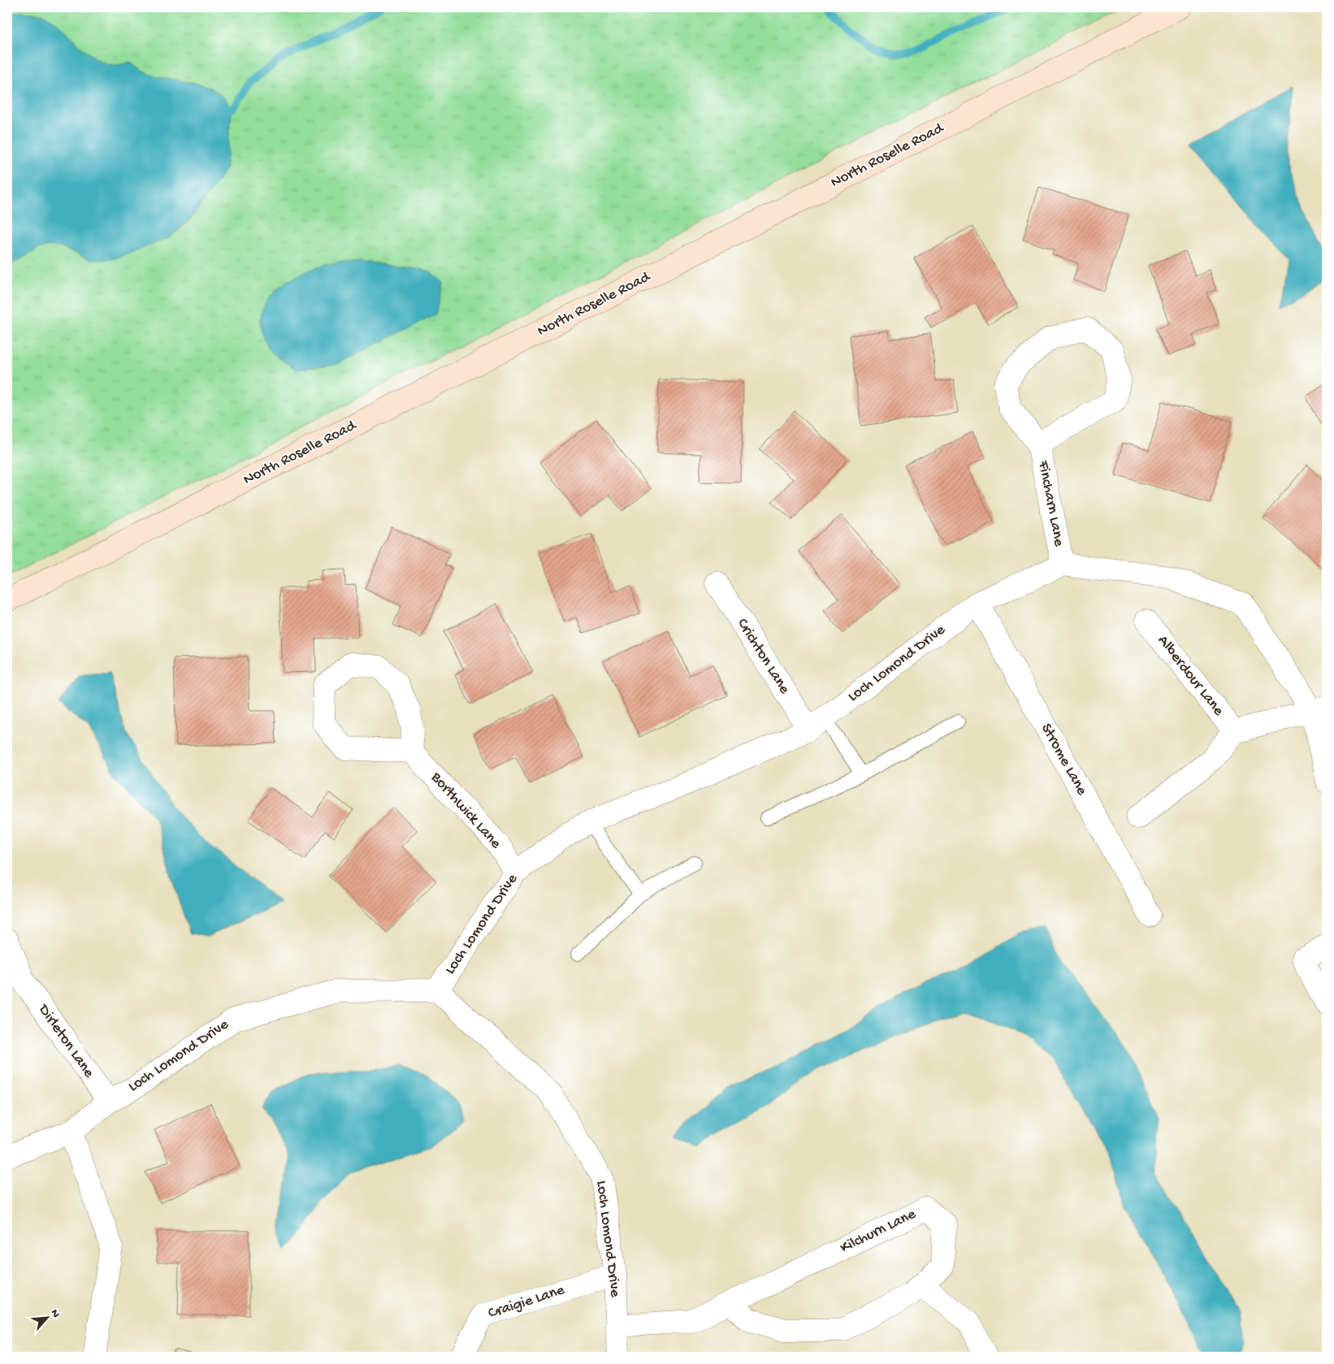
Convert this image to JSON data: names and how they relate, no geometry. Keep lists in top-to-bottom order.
{
  "streets": {
    "main road": ["North Roselle Road"],
    "street": [
      "Fincharn Lane",
      "Crichton Lane",
      "Loch Lomond Drive",
      "Alberdour Lane",
      "Strome Lane",
      "Borthwick Lane",
      "Dirleton Lane",
      "Kilchurn Lane",
      "Craigie Lane"
    ]
  },
  "crossings": [
    ["Fincharn Lane", "Loch Lomond Drive"],
    ["Crichton Lane", "Loch Lomond Drive"],
    ["Loch Lomond Drive", "Strome Lane"],
    ["Loch Lomond Drive", "Borthwick Lane"],
    ["Loch Lomond Drive", "Dirleton Lane"],
    ["Loch Lomond Drive", "Kilchurn Lane"],
    ["Loch Lomond Drive", "Craigie Lane"]
  ],
  "north": "top right"
}
